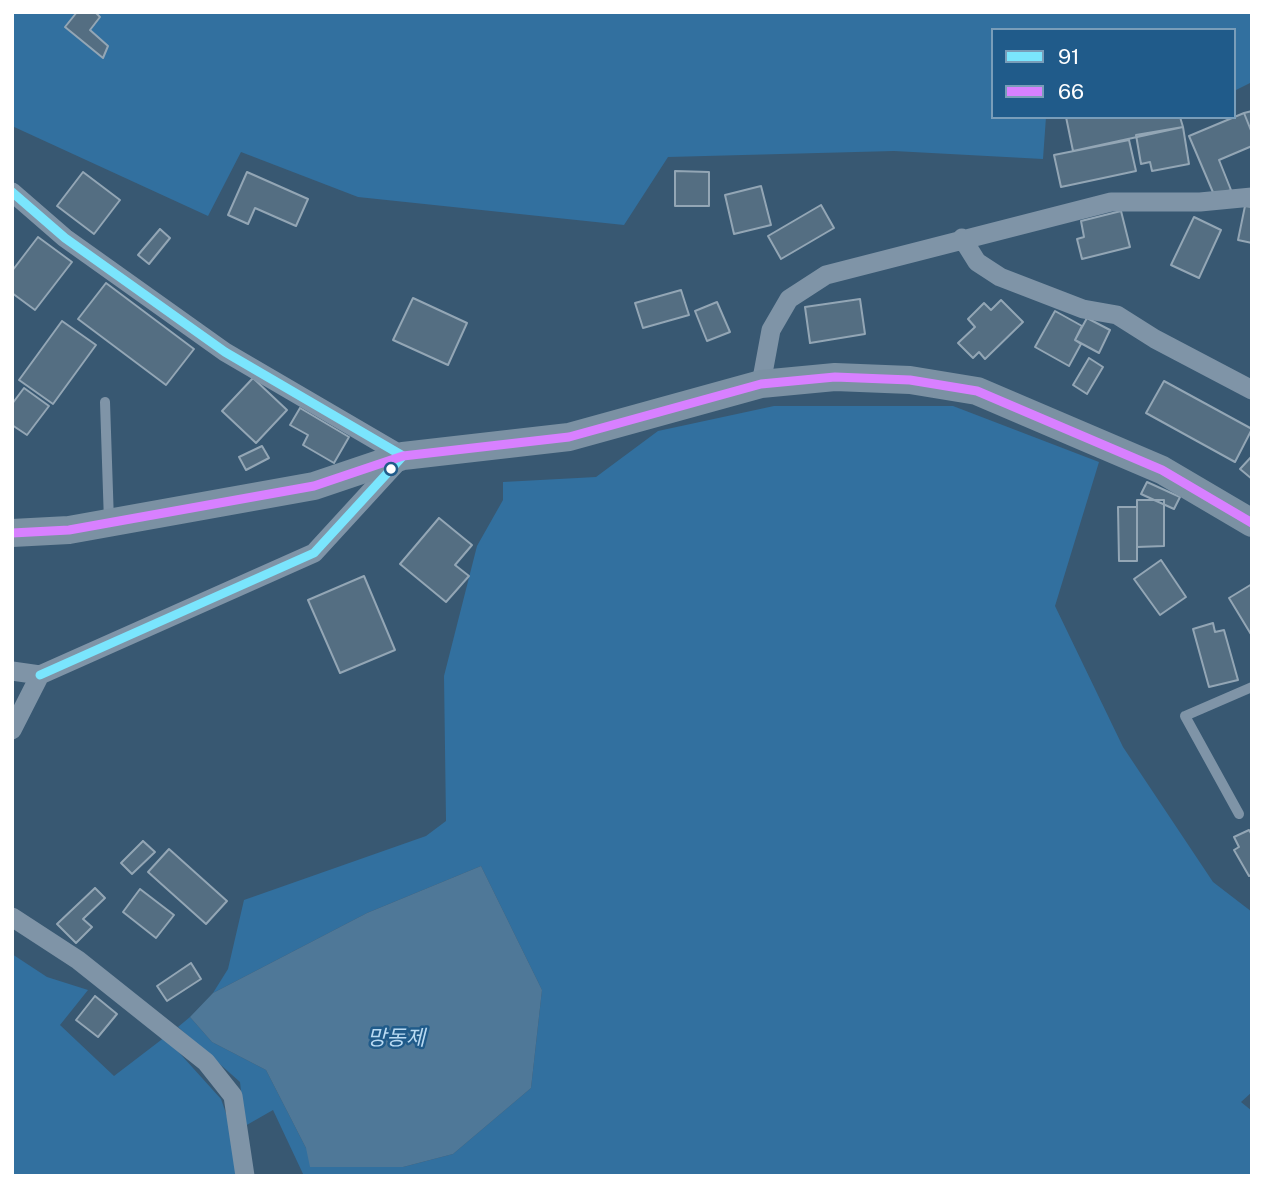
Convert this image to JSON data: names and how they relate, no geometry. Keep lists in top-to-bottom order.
{
  "water": ["망동제"],
  "lines": ["transit line 91", "transit line 66"],
  "legend": ["91", "66"]
}
